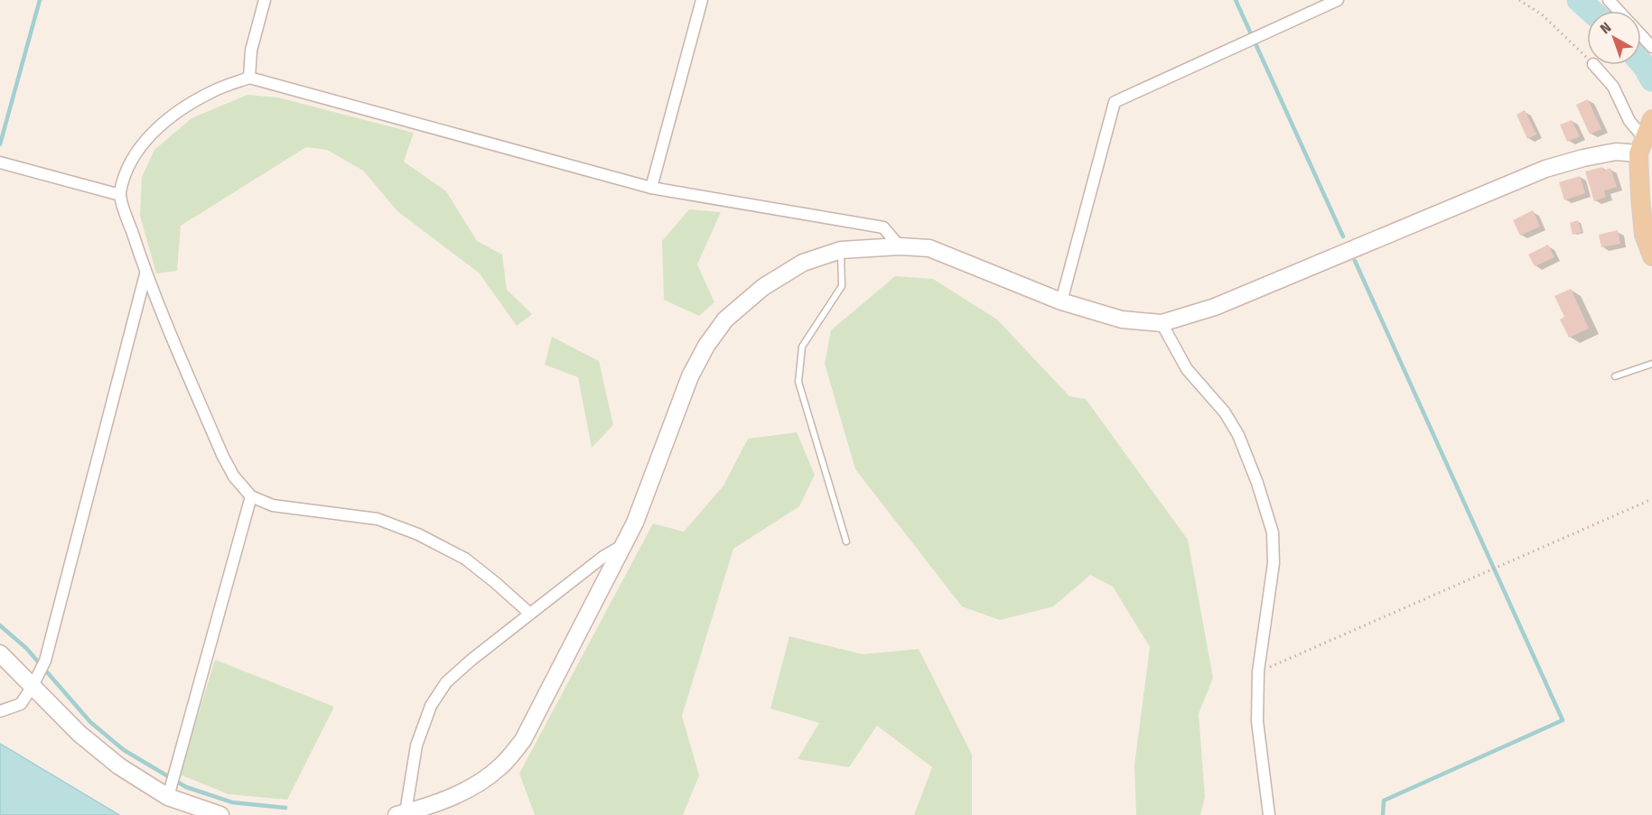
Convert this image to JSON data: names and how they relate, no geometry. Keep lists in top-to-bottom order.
{
  "north": "top left"
}
